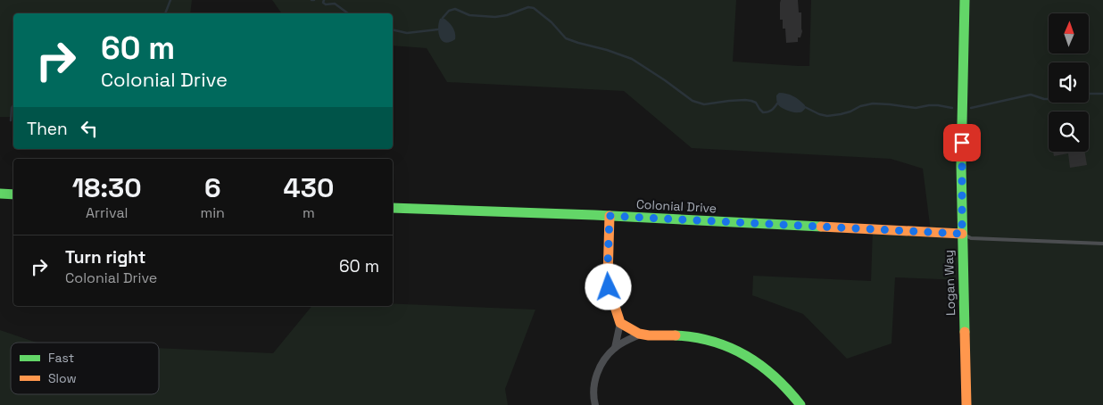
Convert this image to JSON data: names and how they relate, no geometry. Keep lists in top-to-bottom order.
{
  "streets": {
    "street": ["Colonial Drive", "Logan Way"]
  },
  "crossings": [
    ["Colonial Drive", "Logan Way"]
  ],
  "legend": ["Fast", "Slow"],
  "north": "top",
  "page": {
    "turn": ["60 m", "Colonial Drive"],
    "then": "Then",
    "eta": [
      "18:30",
      "Arrival",
      "6",
      "min",
      "430",
      "m"
    ],
    "list": [
      {
        "name": "Turn right",
        "note": "Colonial Drive",
        "value": "60 m"
      }
    ]
  }
}
